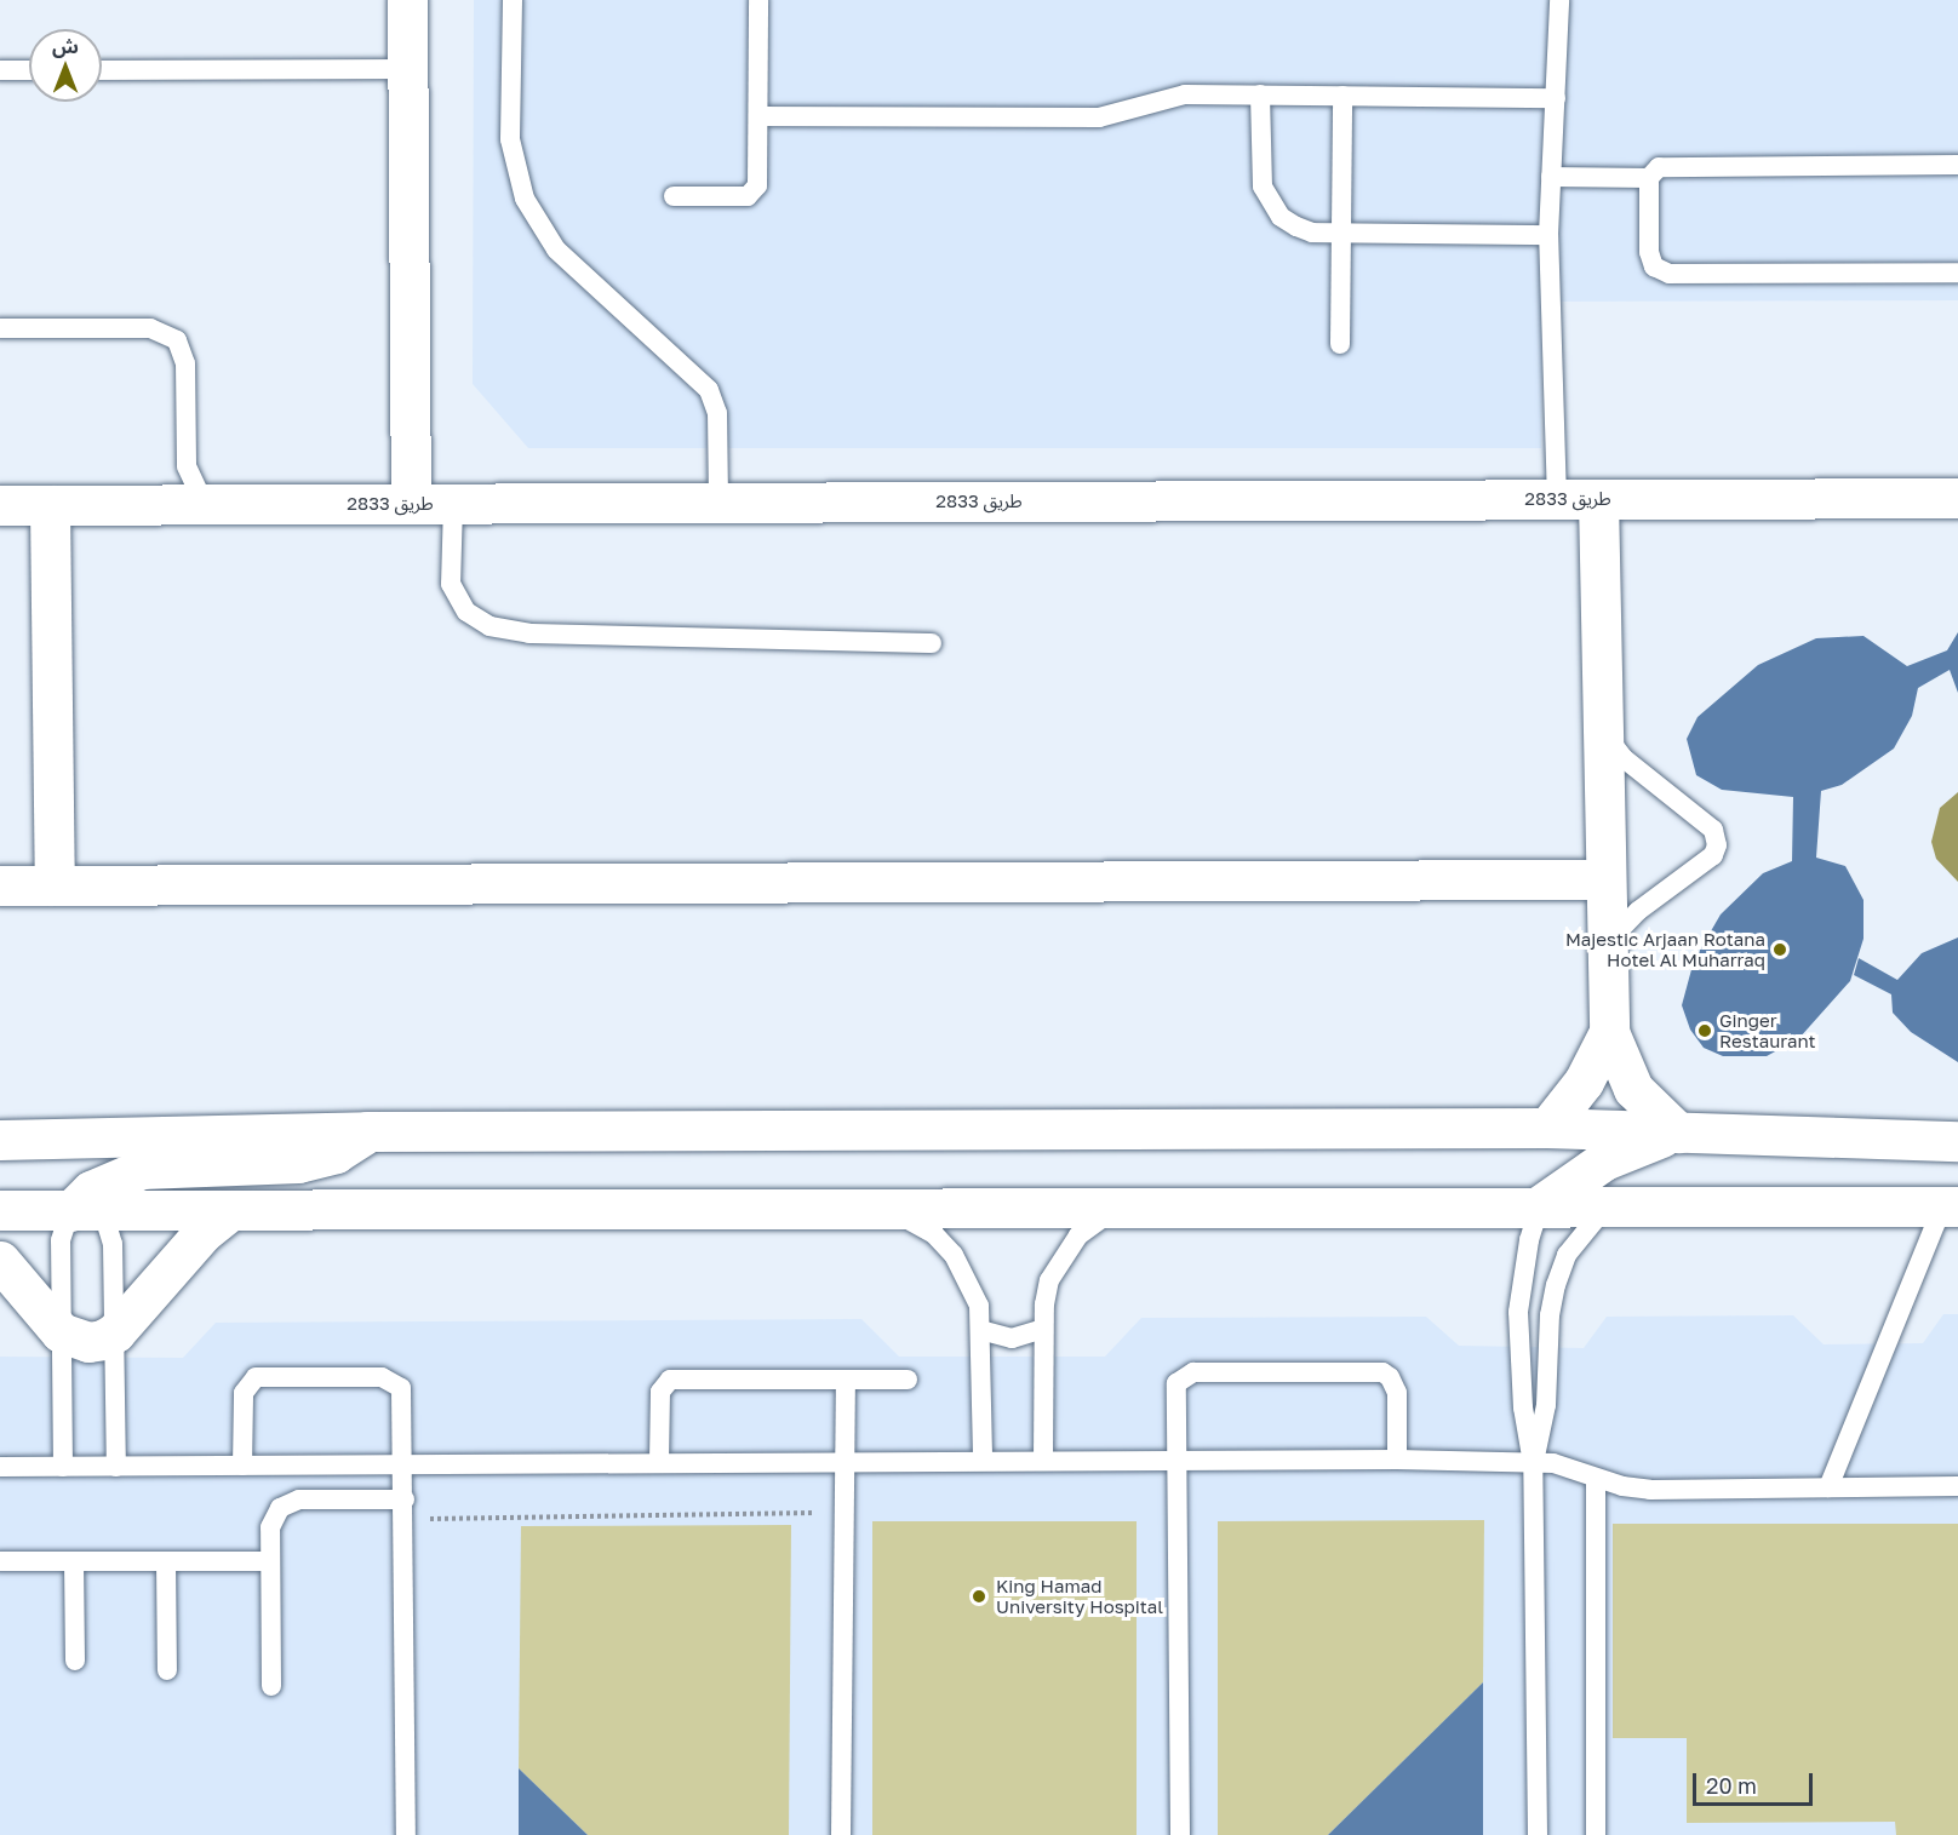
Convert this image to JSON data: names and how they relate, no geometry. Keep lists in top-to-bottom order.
{
  "streets": {
    "street": ["طريق 2833"]
  },
  "places": ["Majestic Arjaan Rotana Hotel Al Muharraq", "Ginger Restaurant", "King Hamad University Hospital"],
  "scale_bar": "20 m",
  "north": "top"
}
